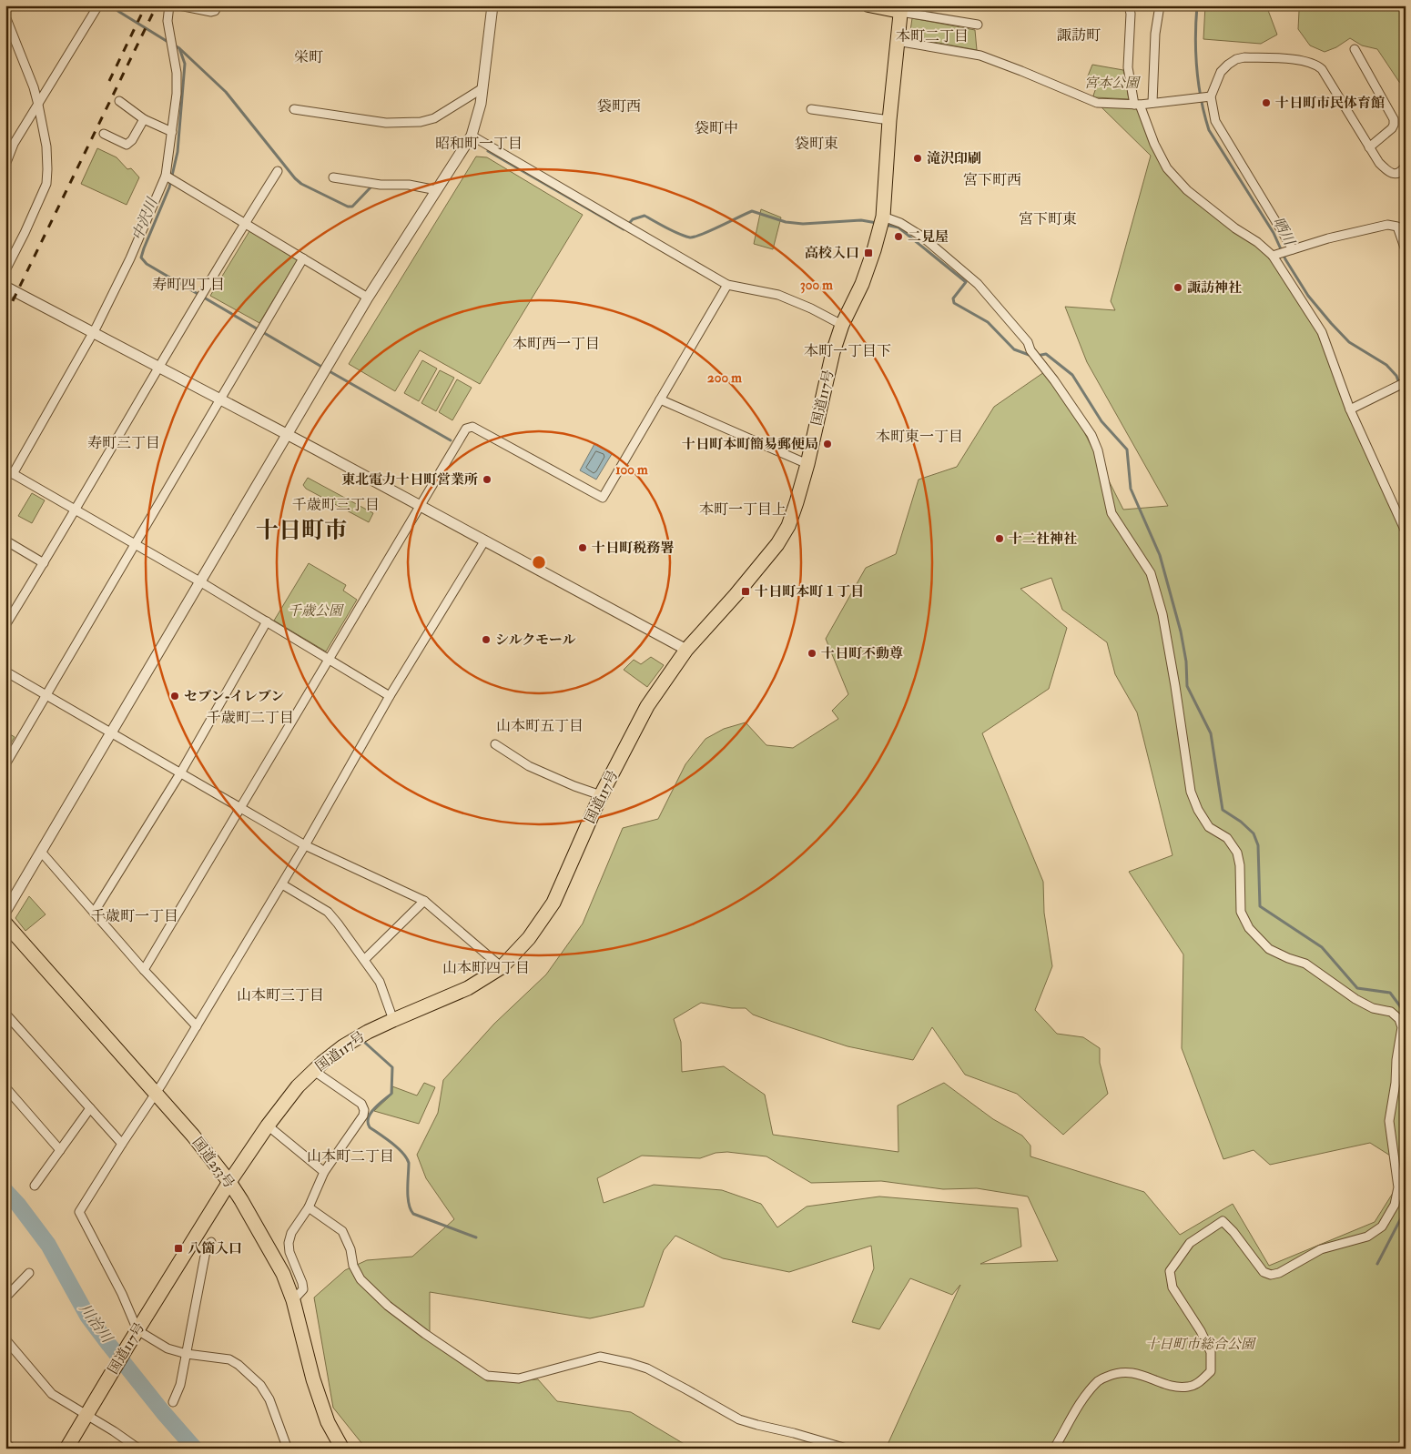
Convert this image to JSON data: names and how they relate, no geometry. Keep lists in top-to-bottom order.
{
  "streets": {
    "highway": ["国道117号", "国道253号"]
  },
  "crossings": [
    ["国道117号", "国道253号"]
  ],
  "districts": [
    "諏訪町",
    "本町二丁目",
    "栄町",
    "袋町西",
    "袋町中",
    "昭和町一丁目",
    "袋町東",
    "宮下町西",
    "宮下町東",
    "寿町四丁目",
    "本町西一丁目",
    "本町一丁目下",
    "本町東一丁目",
    "寿町三丁目",
    "千歳町三丁目",
    "本町一丁目上",
    "十日町市",
    "千歳町二丁目",
    "山本町五丁目",
    "千歳町一丁目",
    "山本町四丁目",
    "山本町三丁目",
    "山本町二丁目"
  ],
  "water": ["中沢川", "晒川", "川治川"],
  "parks": ["宮本公園", "千歳公園", "十日町市総合公園"],
  "places": {
    "other": [
      "十日町市民体育館",
      "滝沢印刷",
      "二見屋",
      "諏訪神社",
      "十日町本町簡易郵便局",
      "東北電力十日町営業所",
      "十二社神社",
      "十日町税務署",
      "シルクモール",
      "十日町不動尊",
      "セブン-イレブン"
    ],
    "transit": ["高校入口", "十日町本町１丁目", "八箇入口"]
  },
  "rings": ["300 m", "200 m", "100 m"]
}
